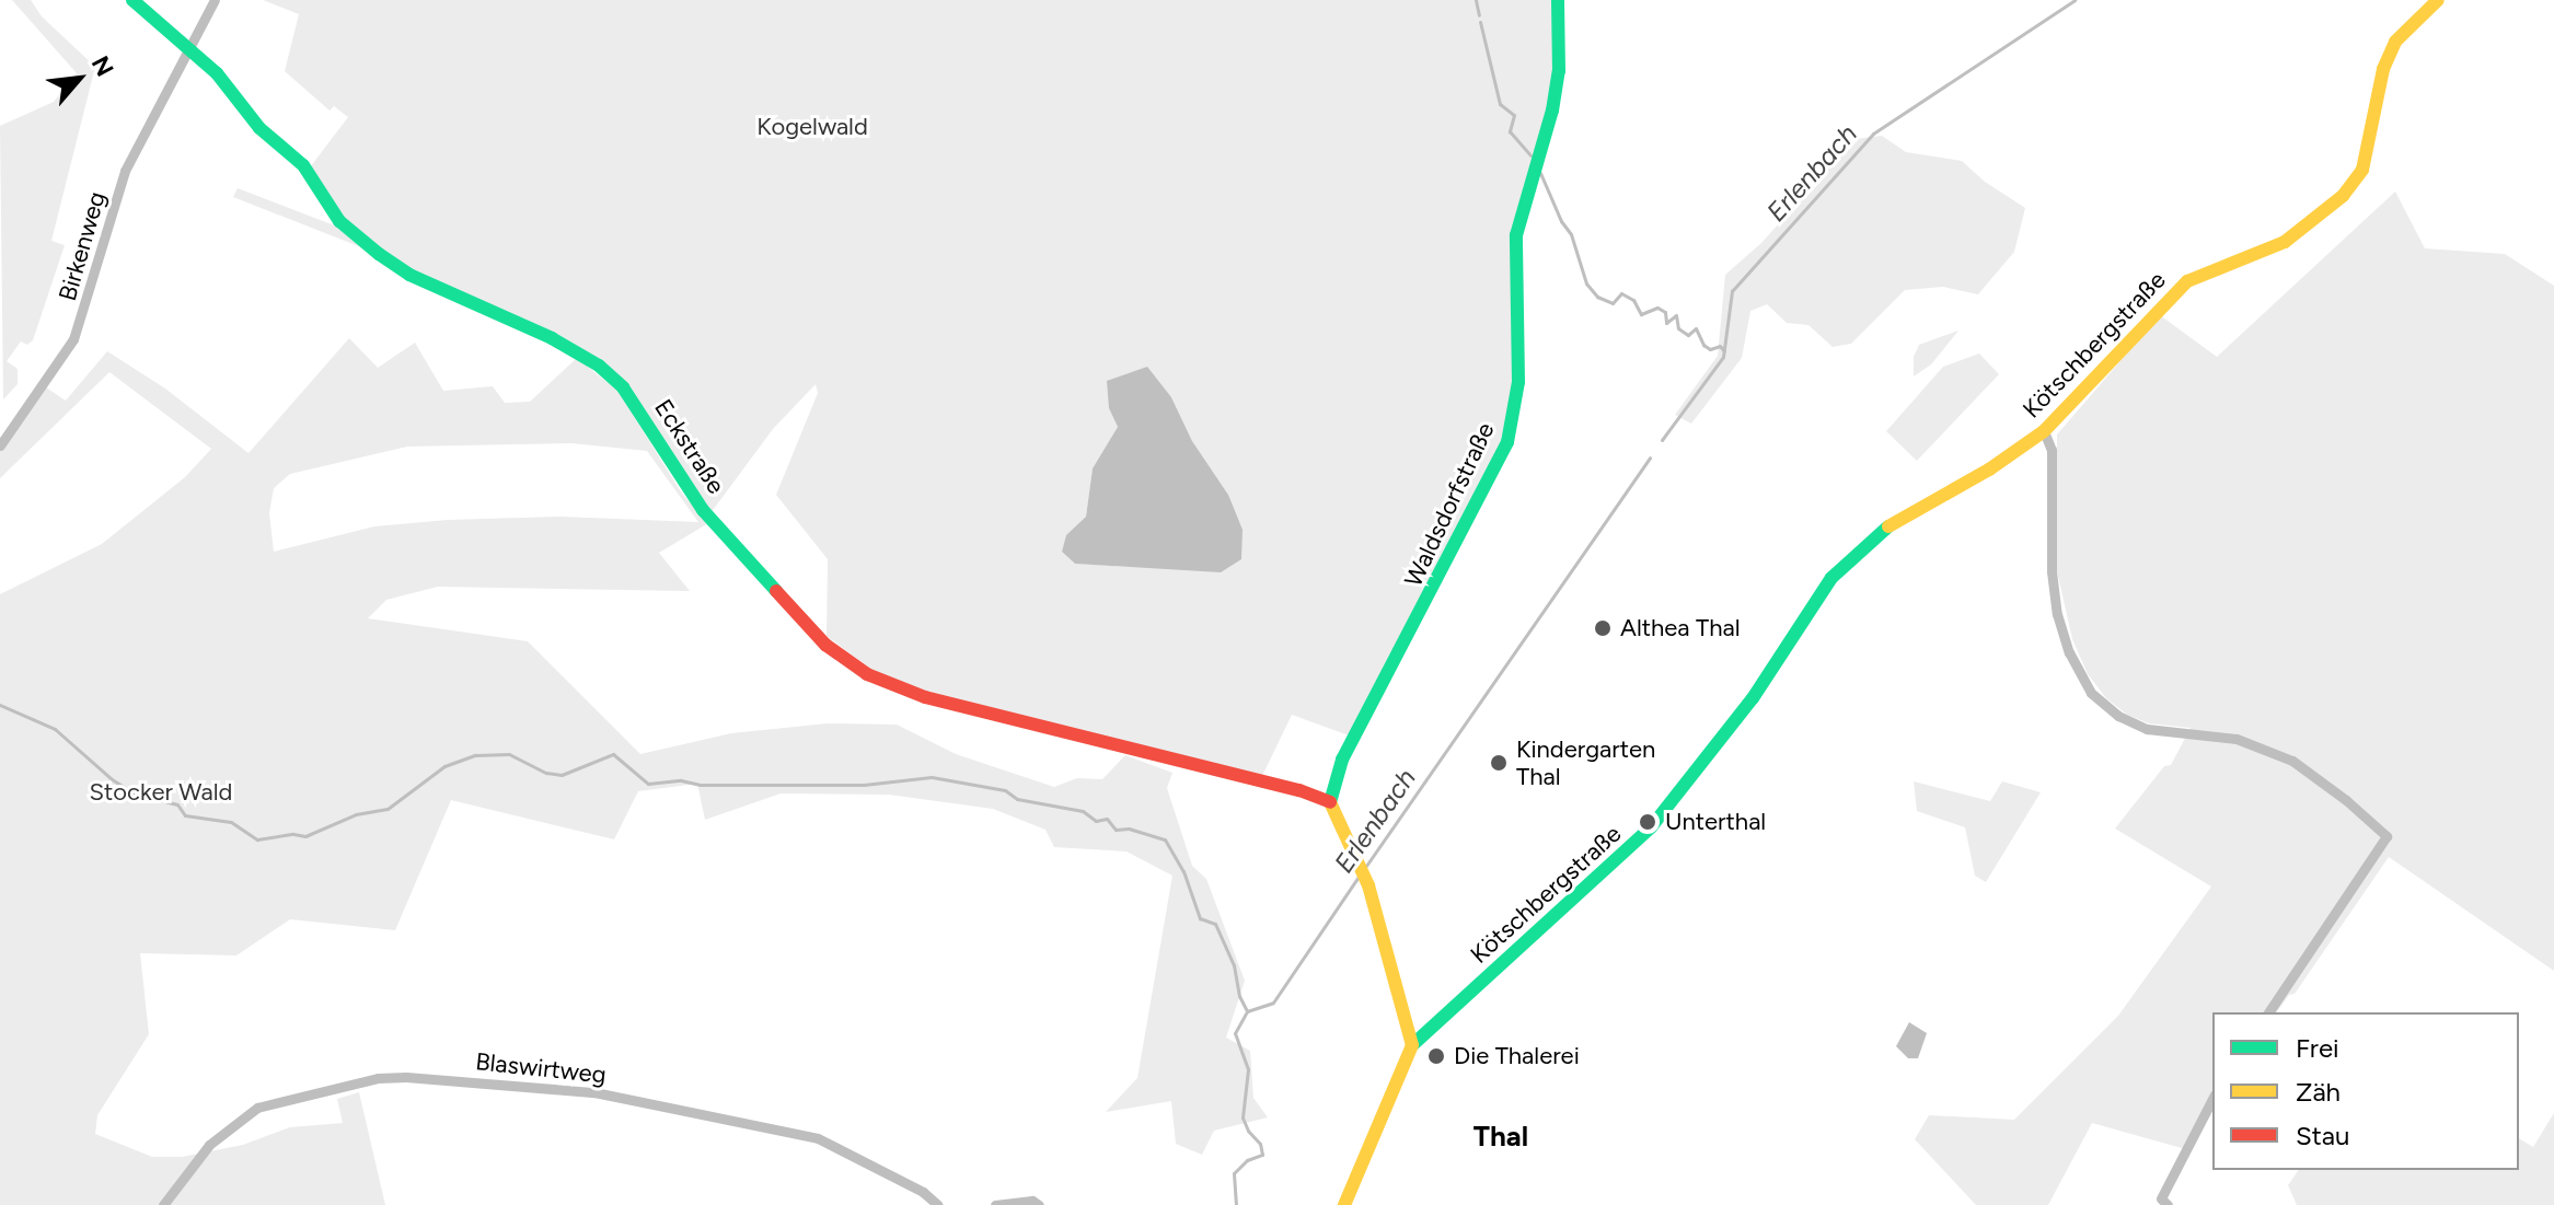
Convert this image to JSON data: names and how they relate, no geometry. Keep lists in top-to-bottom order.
{
  "streets": {
    "street": [
      "Birkenweg",
      "Kötschbergstraße",
      "Eckstraße",
      "Waldsdorfstraße",
      "Blaswirtweg"
    ]
  },
  "crossings": [
    ["Birkenweg", "Eckstraße"],
    ["Eckstraße", "Waldsdorfstraße"]
  ],
  "districts": ["Thal"],
  "water": ["Erlenbach"],
  "parks": ["Kogelwald", "Stocker Wald"],
  "places": [
    "Althea Thal",
    "Kindergarten Thal",
    "Unterthal",
    "Die Thalerei"
  ],
  "legend": ["Frei", "Zäh", "Stau"],
  "north": "top right"
}
